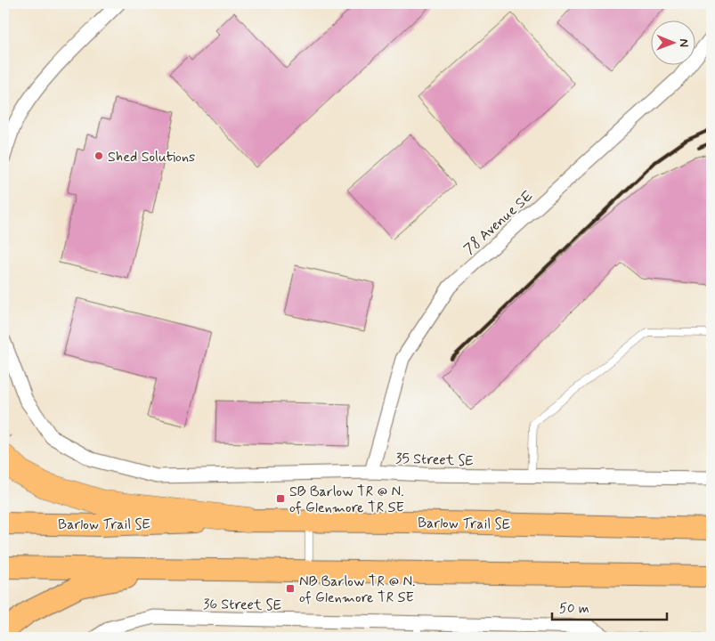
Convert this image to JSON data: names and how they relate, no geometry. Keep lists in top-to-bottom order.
{
  "streets": {
    "main road": ["Barlow Trail SE"],
    "street": ["78 Avenue SE", "35 Street SE", "36 Street SE"]
  },
  "crossings": [
    ["78 Avenue SE", "35 Street SE"]
  ],
  "places": {
    "other": ["Shed Solutions"],
    "transit": ["SB Barlow TR @ N. of Glenmore TR SE", "NB Barlow TR @ N. of Glenmore TR SE"]
  },
  "scale_bar": "50 m",
  "north": "right"
}
